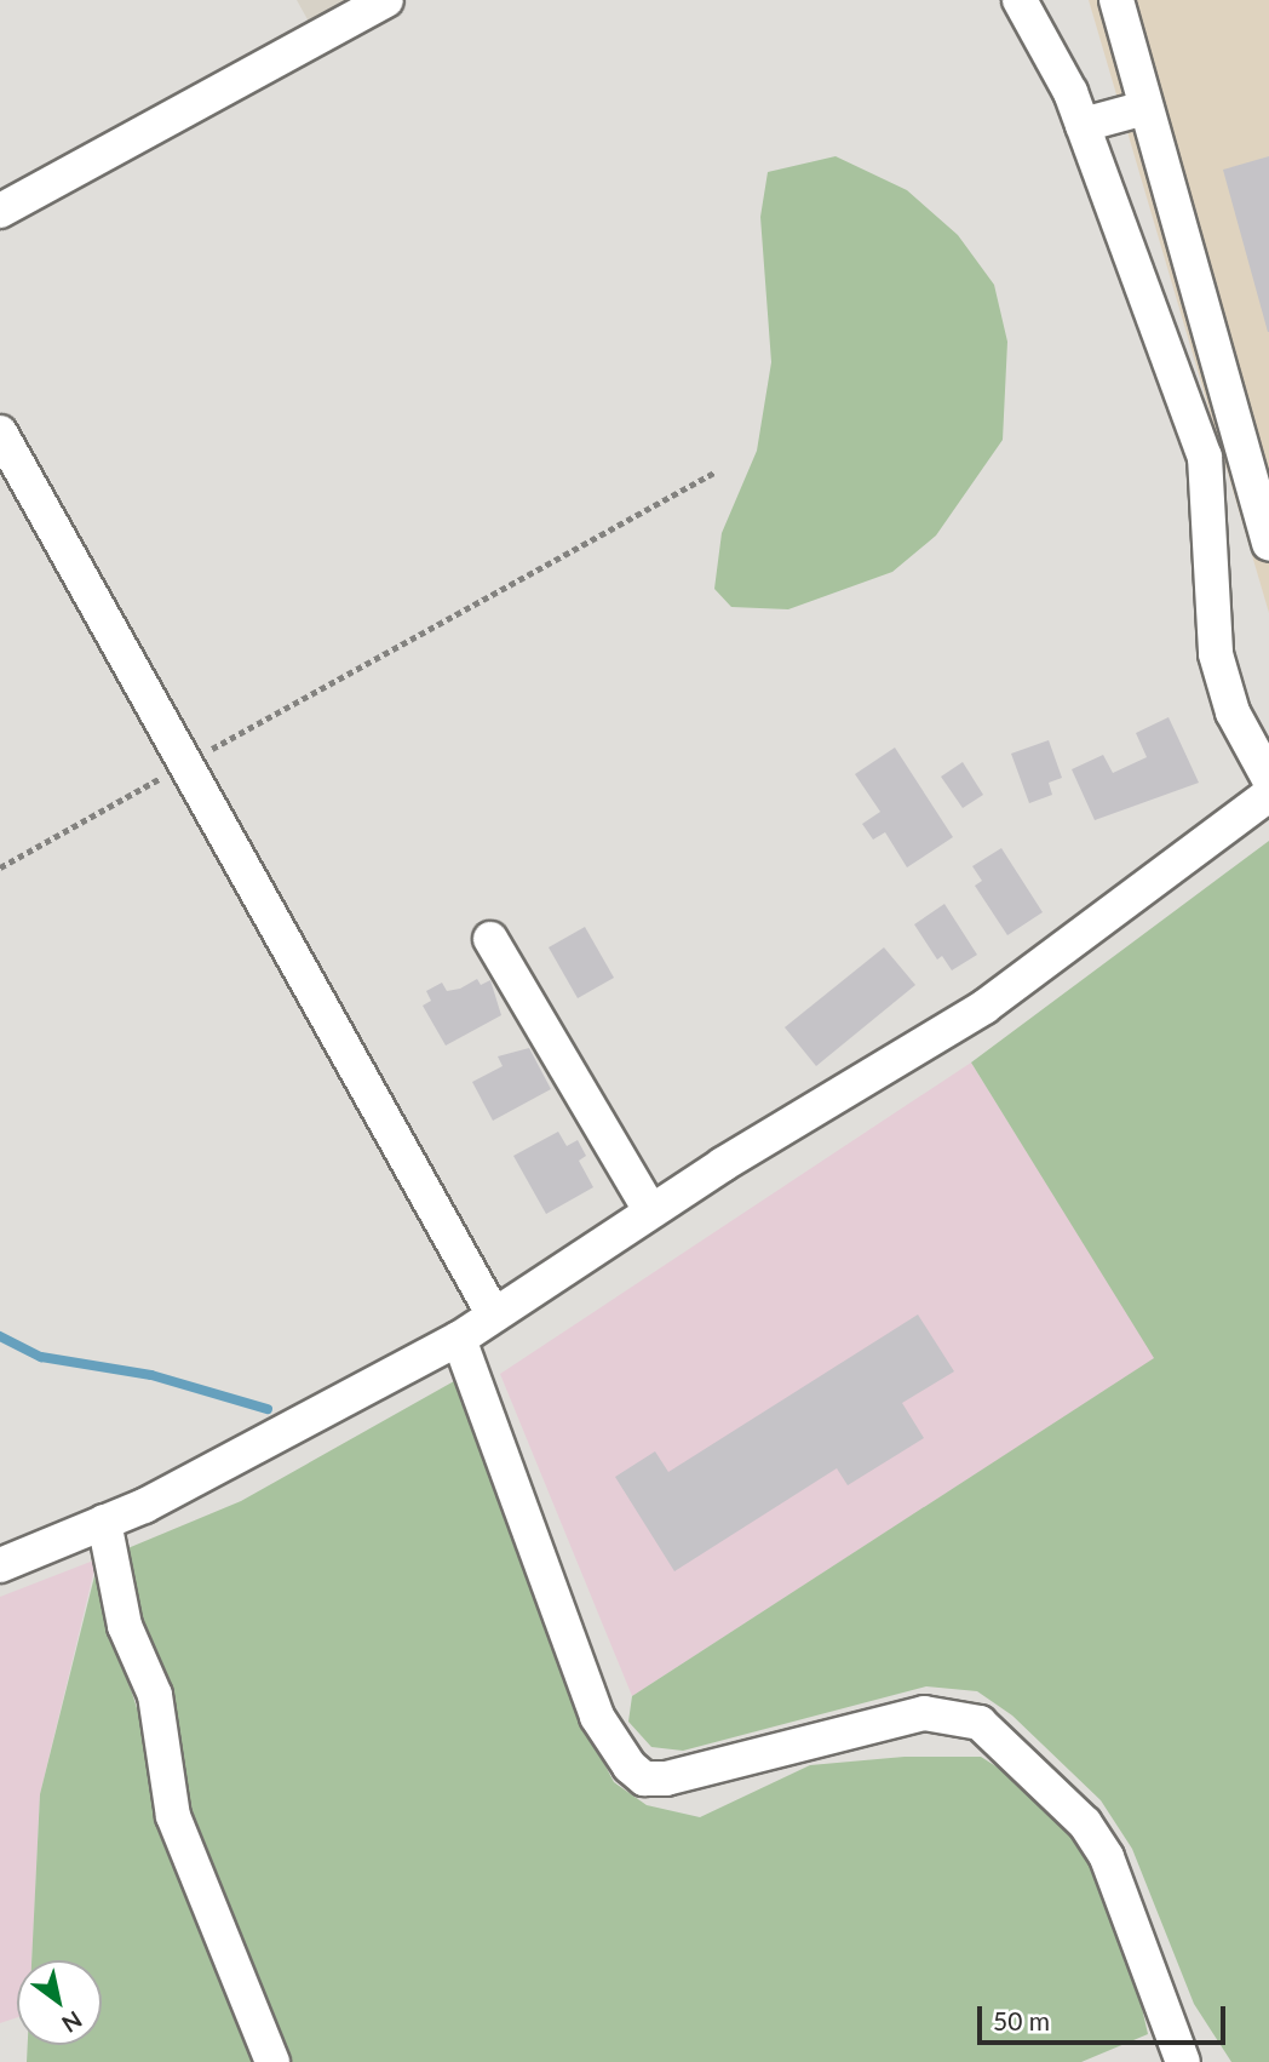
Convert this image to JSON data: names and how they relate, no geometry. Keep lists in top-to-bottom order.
{
  "scale_bar": "50 m",
  "north": "bottom right"
}
